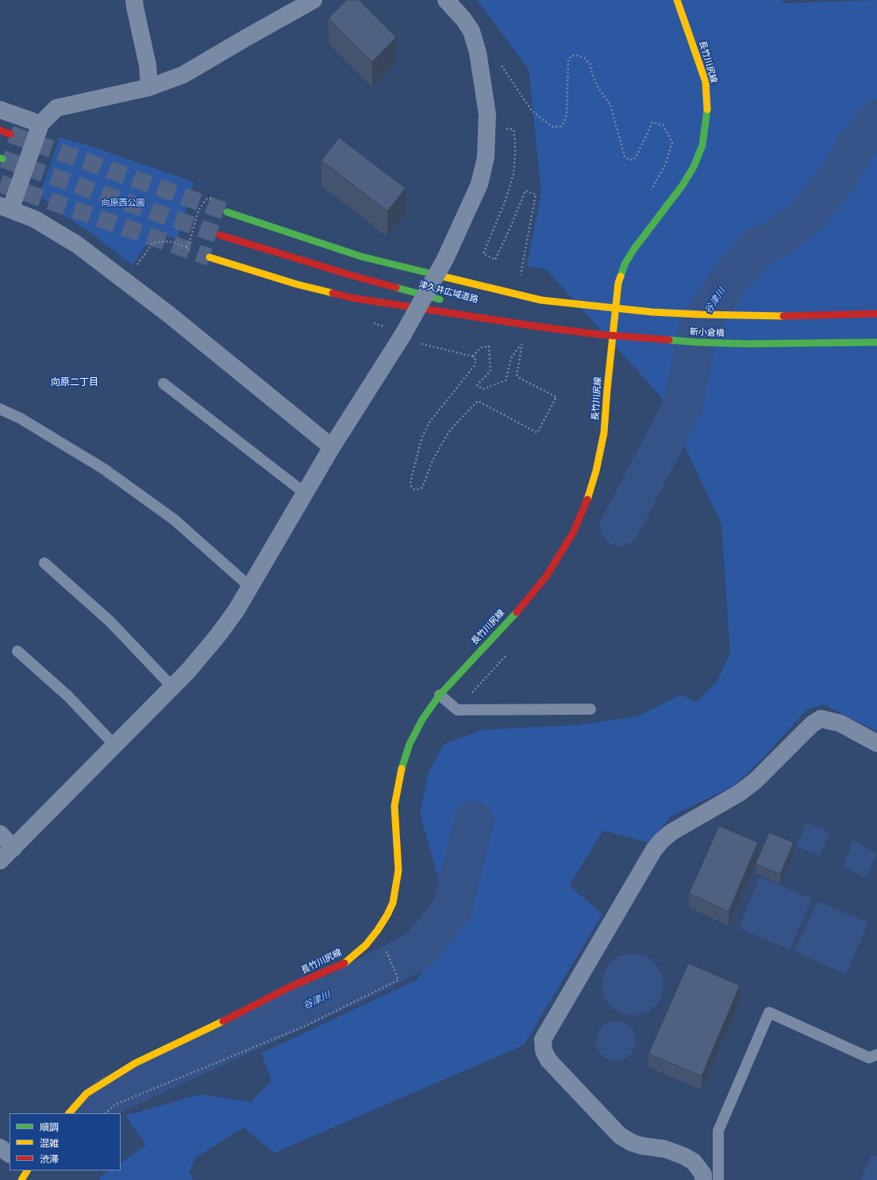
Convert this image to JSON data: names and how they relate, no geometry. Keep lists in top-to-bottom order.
{
  "streets": {
    "main road": ["長竹川尻線", "津久井広域道路", "新小倉橋"]
  },
  "crossings": [
    ["津久井広域道路", "新小倉橋"]
  ],
  "districts": ["向原二丁目"],
  "water": ["谷津川"],
  "parks": ["向原西公園"],
  "legend": ["順調", "混雑", "渋滞"]
}
